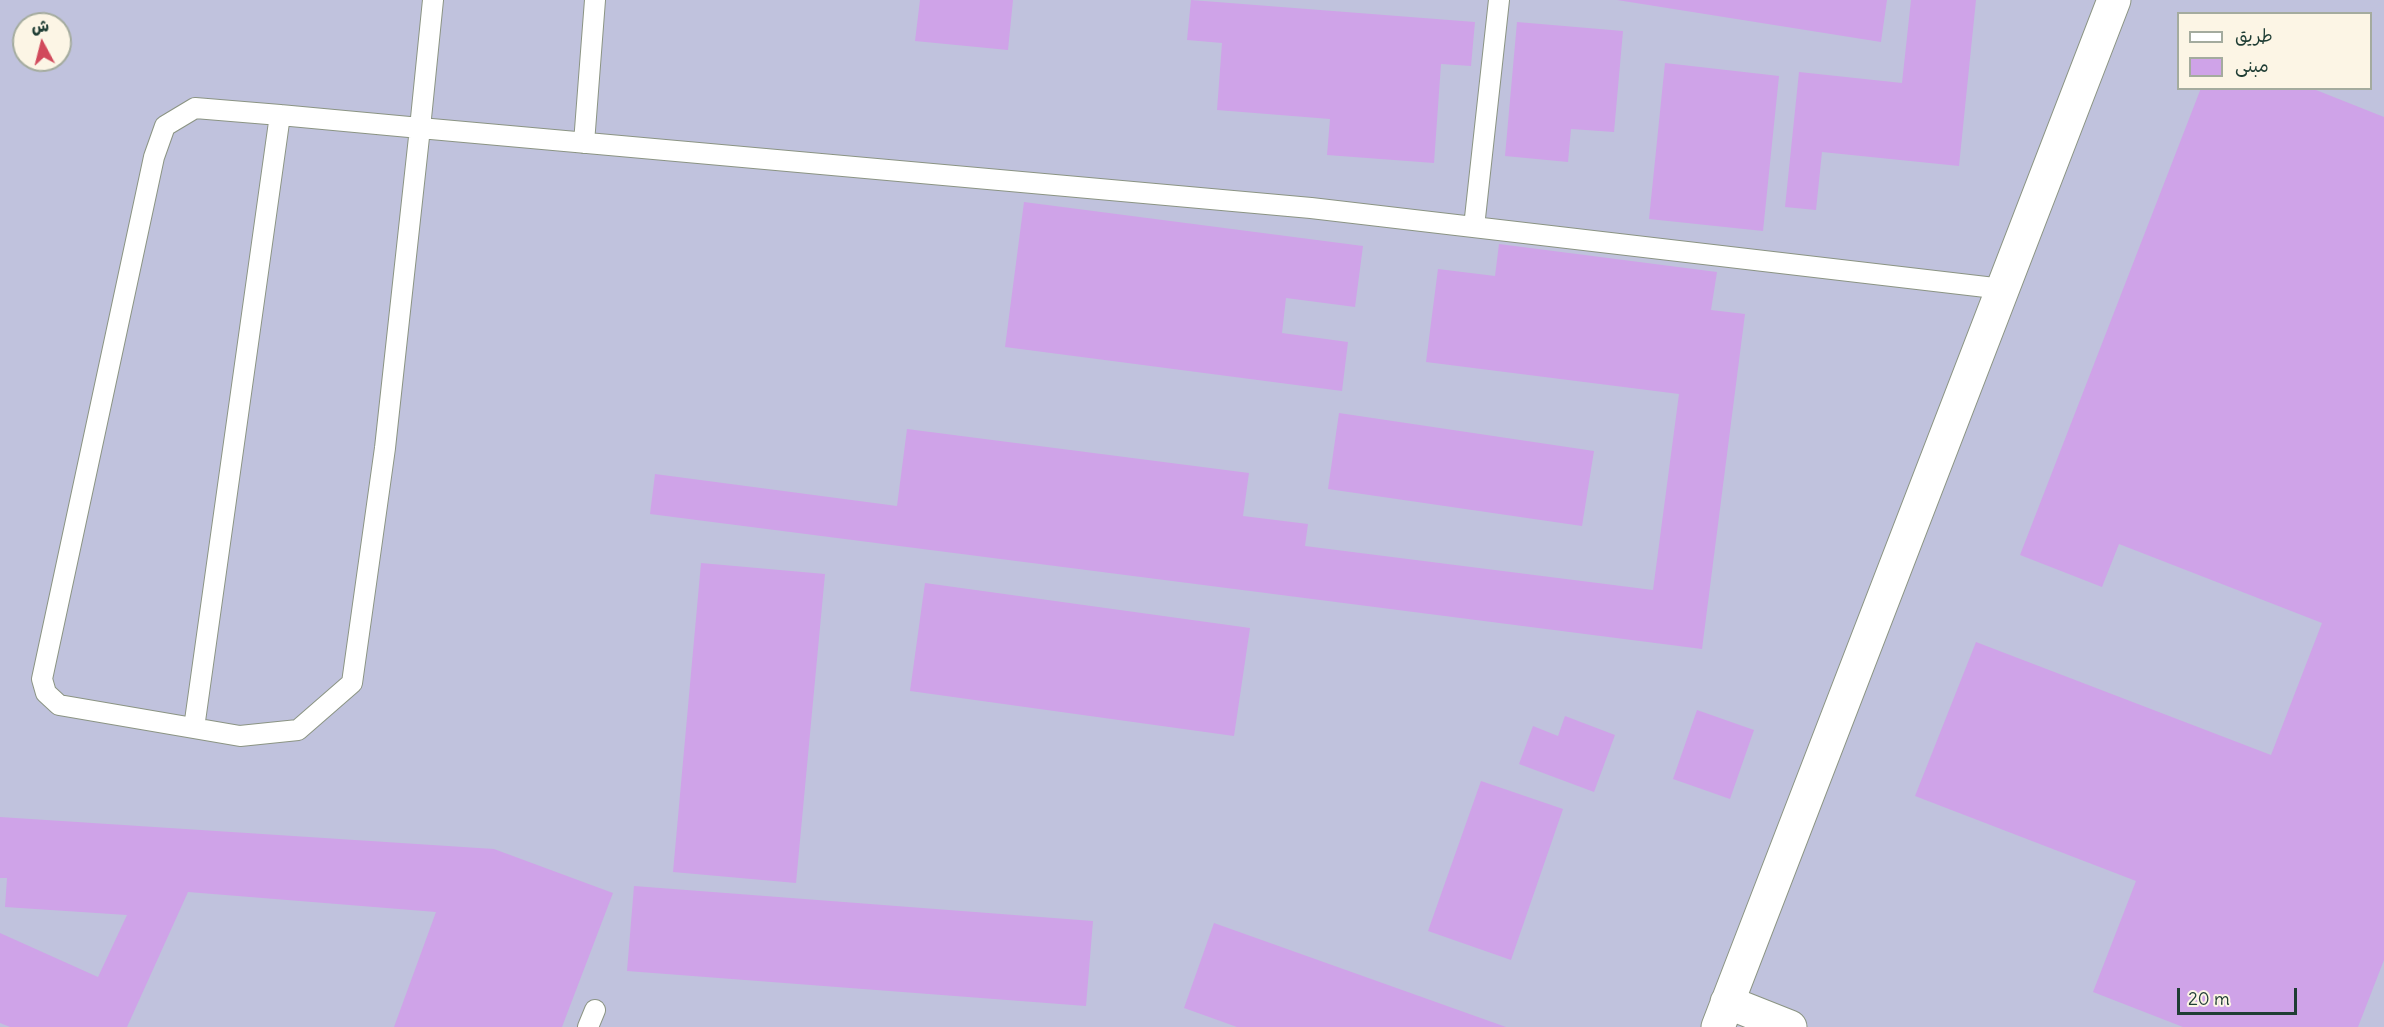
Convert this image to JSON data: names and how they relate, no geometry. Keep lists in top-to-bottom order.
{
  "legend": ["طريق", "مبنى"],
  "scale_bar": "20 m",
  "north": "top"
}
